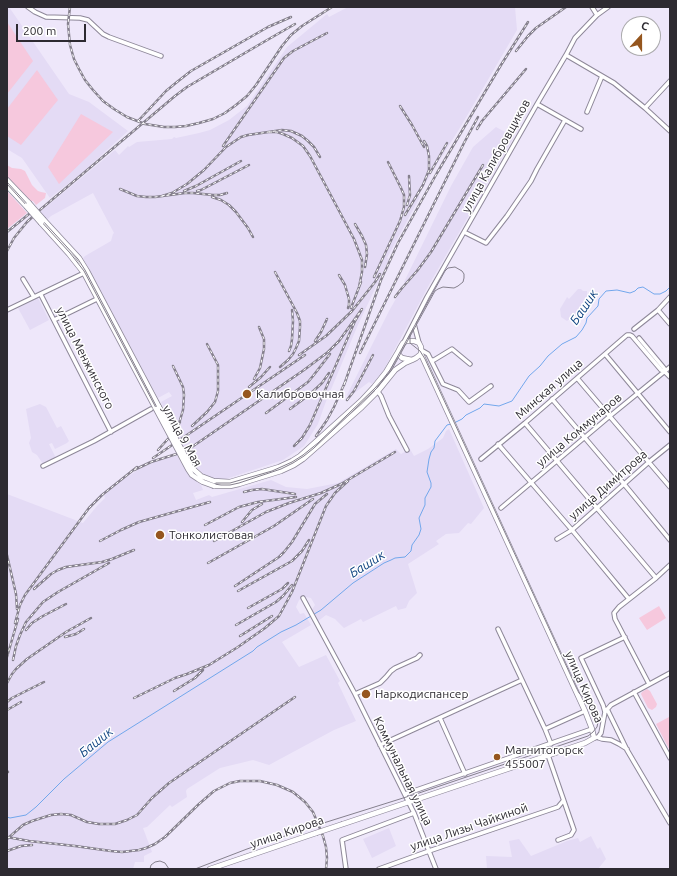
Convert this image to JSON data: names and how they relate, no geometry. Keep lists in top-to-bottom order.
{
  "streets": {
    "main road": ["улица 9 Мая", "улица Кирова"],
    "street": [
      "улица Калибровщиков",
      "улица Менжинского",
      "Минская улица",
      "улица Коммунаров",
      "улица Димитрова",
      "Коммунальная улица",
      "улица Лизы Чайкиной"
    ]
  },
  "crossings": [
    ["улица Калибровщиков", "улица 9 Мая"],
    ["улица Калибровщиков", "улица Кирова"],
    ["улица 9 Мая", "улица Кирова"],
    ["улица Кирова", "Коммунальная улица"],
    ["Коммунальная улица", "улица Лизы Чайкиной"]
  ],
  "water": ["Башик"],
  "places": [
    "Калибровочная",
    "Тонколистовая",
    "Наркодиспансер",
    "Магнитогорск 455007"
  ],
  "scale_bar": "200 m",
  "north": "top"
}
